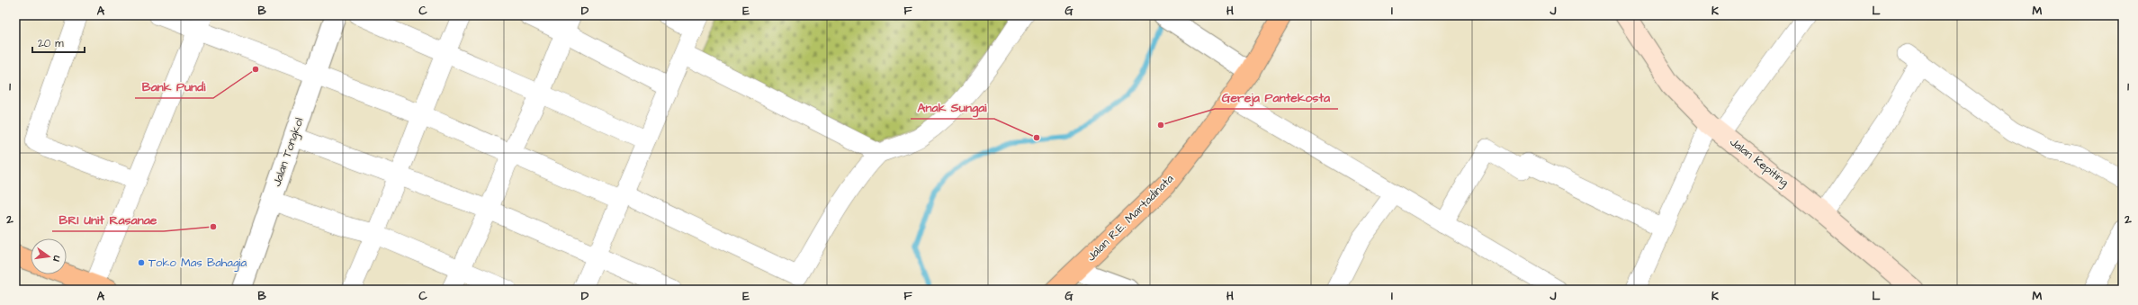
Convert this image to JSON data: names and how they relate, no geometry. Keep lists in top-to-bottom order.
{
  "streets": {
    "highway": ["Jalan R.E. Martadinata"],
    "main road": ["Jalan Kepiting"],
    "street": ["Jalan Tongkol"]
  },
  "places": [
    "Bank Pundi",
    "Gereja Pantekosta",
    "Anak Sungai",
    "BRI Unit Rasanae",
    "Toko Mas Bahagia"
  ],
  "scale_bar": "20 m",
  "north": "right",
  "grid": {
    "columns": [
      "A",
      "B",
      "C",
      "D",
      "E",
      "F",
      "G",
      "H",
      "I",
      "J",
      "K",
      "L",
      "M"
    ],
    "rows": ["1", "2"]
  }
}
